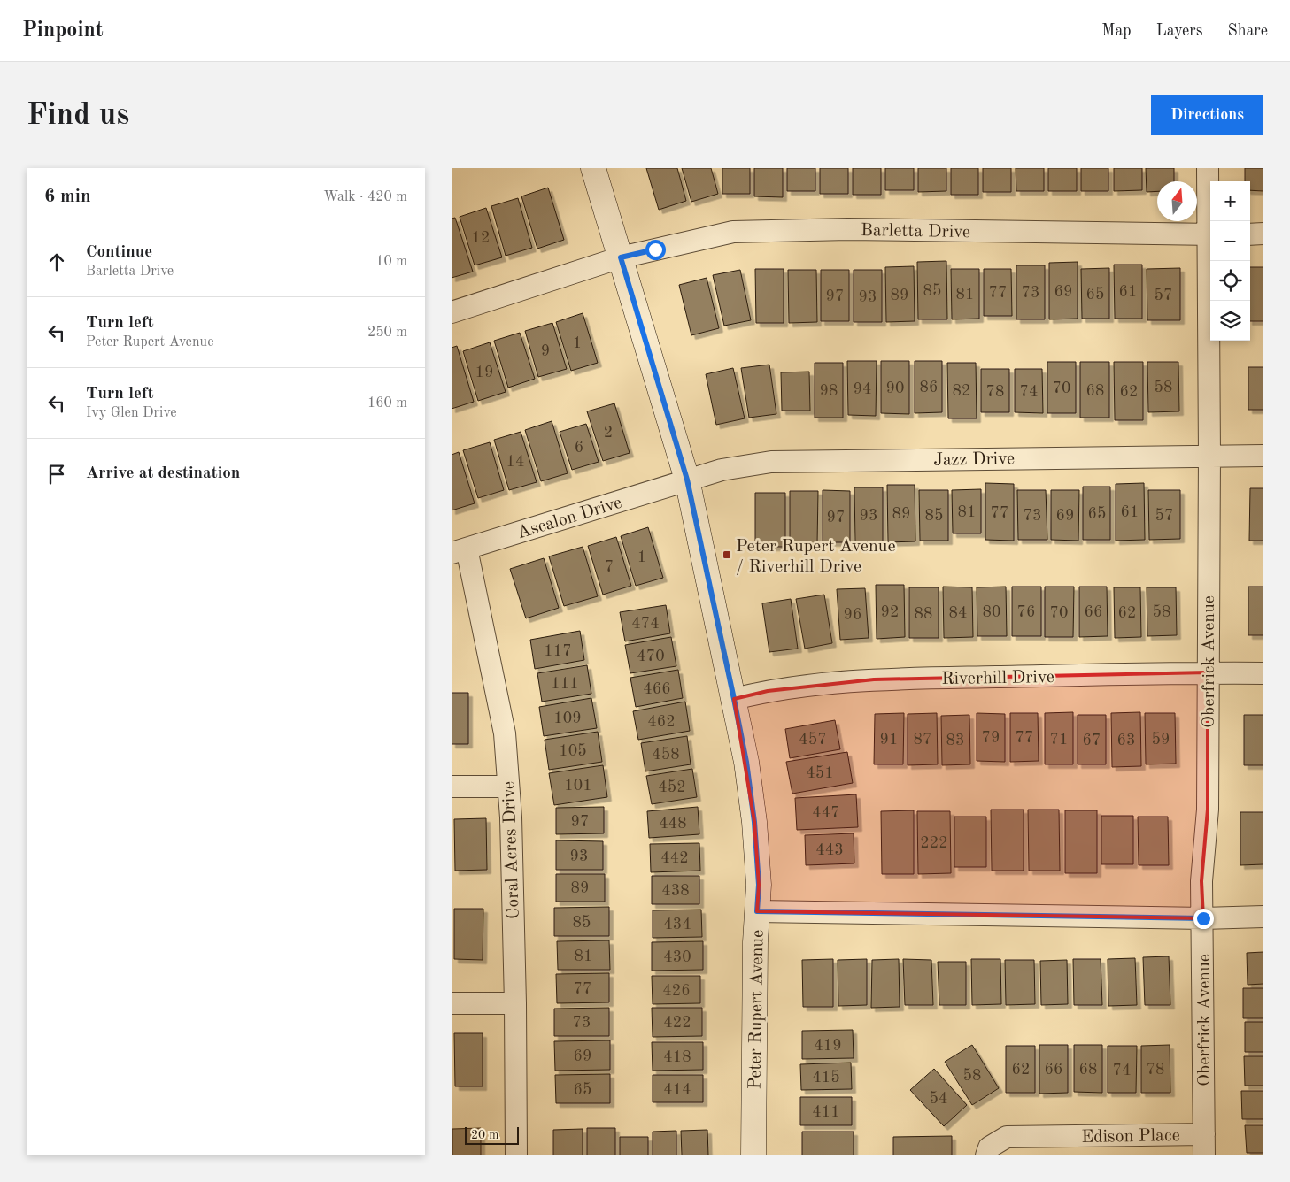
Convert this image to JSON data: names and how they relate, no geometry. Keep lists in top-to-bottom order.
{
  "streets": {
    "street": [
      "Barletta Drive",
      "Jazz Drive",
      "Ascalon Drive",
      "Oberfrick Avenue",
      "Riverhill Drive",
      "Coral Acres Drive",
      "Peter Rupert Avenue",
      "Edison Place"
    ]
  },
  "crossings": [
    ["Barletta Drive", "Peter Rupert Avenue"],
    ["Jazz Drive", "Ascalon Drive"],
    ["Jazz Drive", "Oberfrick Avenue"],
    ["Jazz Drive", "Peter Rupert Avenue"],
    ["Ascalon Drive", "Coral Acres Drive"],
    ["Ascalon Drive", "Peter Rupert Avenue"],
    ["Oberfrick Avenue", "Riverhill Drive"],
    ["Oberfrick Avenue", "Edison Place"],
    ["Riverhill Drive", "Peter Rupert Avenue"]
  ],
  "places": {
    "transit": ["Peter Rupert Avenue / Riverhill Drive"]
  },
  "house_numbers": [
    "12",
    "85",
    "69",
    "61",
    "77",
    "73",
    "81",
    "65",
    "89",
    "57",
    "97",
    "93",
    "1",
    "9",
    "19",
    "86",
    "58",
    "90",
    "70",
    "94",
    "98",
    "82",
    "68",
    "78",
    "74",
    "62",
    "2",
    "6",
    "14",
    "81",
    "61",
    "77",
    "89",
    "65",
    "93",
    "85",
    "73",
    "69",
    "57",
    "97",
    "1",
    "7",
    "92",
    "80",
    "76",
    "66",
    "58",
    "84",
    "70",
    "62",
    "88",
    "96",
    "474",
    "117",
    "470",
    "111",
    "466",
    "109",
    "462",
    "79",
    "77",
    "457",
    "91",
    "87",
    "71",
    "59",
    "83",
    "67",
    "63",
    "105",
    "458",
    "451",
    "101",
    "452",
    "447",
    "97",
    "448",
    "222",
    "443",
    "93",
    "442",
    "89",
    "438",
    "85",
    "434",
    "81",
    "430",
    "77",
    "426",
    "73",
    "422",
    "419",
    "69",
    "418",
    "62",
    "66",
    "68",
    "78",
    "74",
    "58",
    "415",
    "65",
    "414",
    "54",
    "411"
  ],
  "scale_bar": "20 m",
  "north": "top",
  "page": {
    "header": "Pinpoint",
    "nav": ["Map", "Layers", "Share"],
    "buttons": "Directions",
    "title": "Find us",
    "heading": ["6 min", "Walk · 420 m"],
    "map_buttons": ["+", "−"],
    "list": [
      ["Continue", "Barletta Drive", "10 m"],
      ["Turn left", "Peter Rupert Avenue", "250 m"],
      ["Turn left", "Ivy Glen Drive", "160 m"],
      "Arrive at destination"
    ],
    "scale": "20 m"
  }
}
